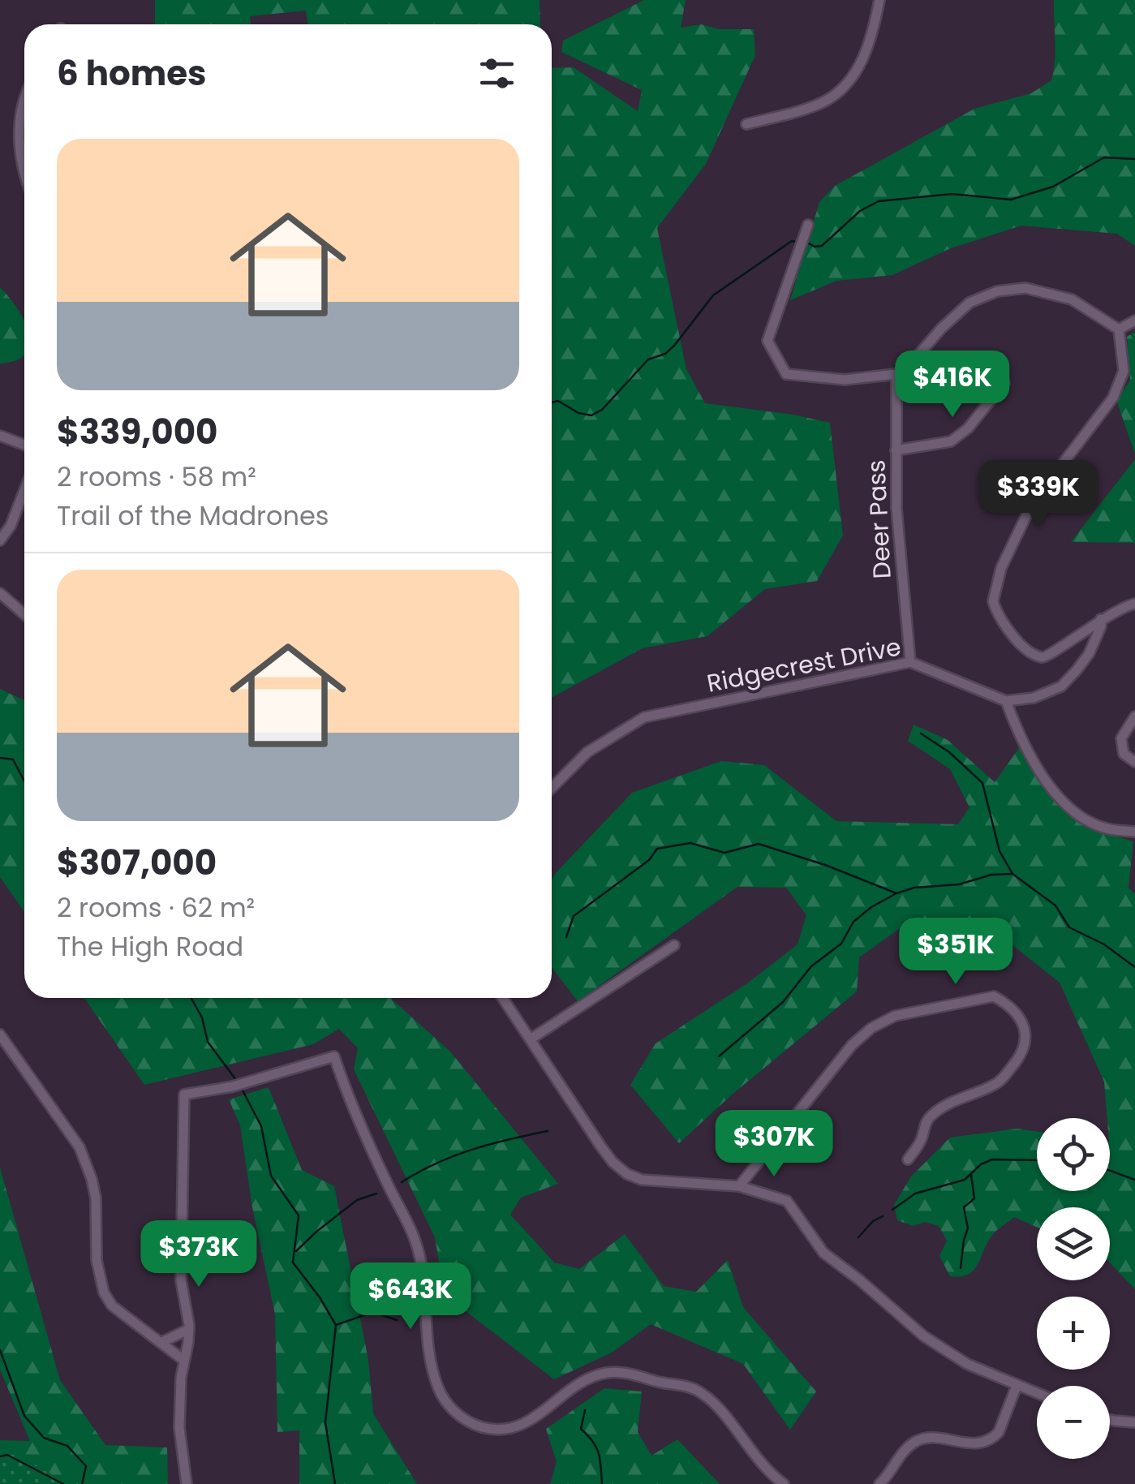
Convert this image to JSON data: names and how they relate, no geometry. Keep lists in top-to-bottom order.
{
  "streets": {
    "street": ["Deer Pass", "Ridgecrest Drive"]
  },
  "crossings": [
    ["Deer Pass", "Ridgecrest Drive"]
  ],
  "page": {
    "heading": "6 homes",
    "list": [
      {
        "name": "$339,000",
        "note": "2 rooms · 58 m² · Trail of the Madrones"
      },
      {
        "name": "$307,000",
        "note": "2 rooms · 62 m² · The High Road"
      }
    ],
    "price": [
      "$416K",
      "$339K",
      "$351K",
      "$307K",
      "$373K",
      "$643K"
    ],
    "map_buttons": ["+", "−"]
  }
}
